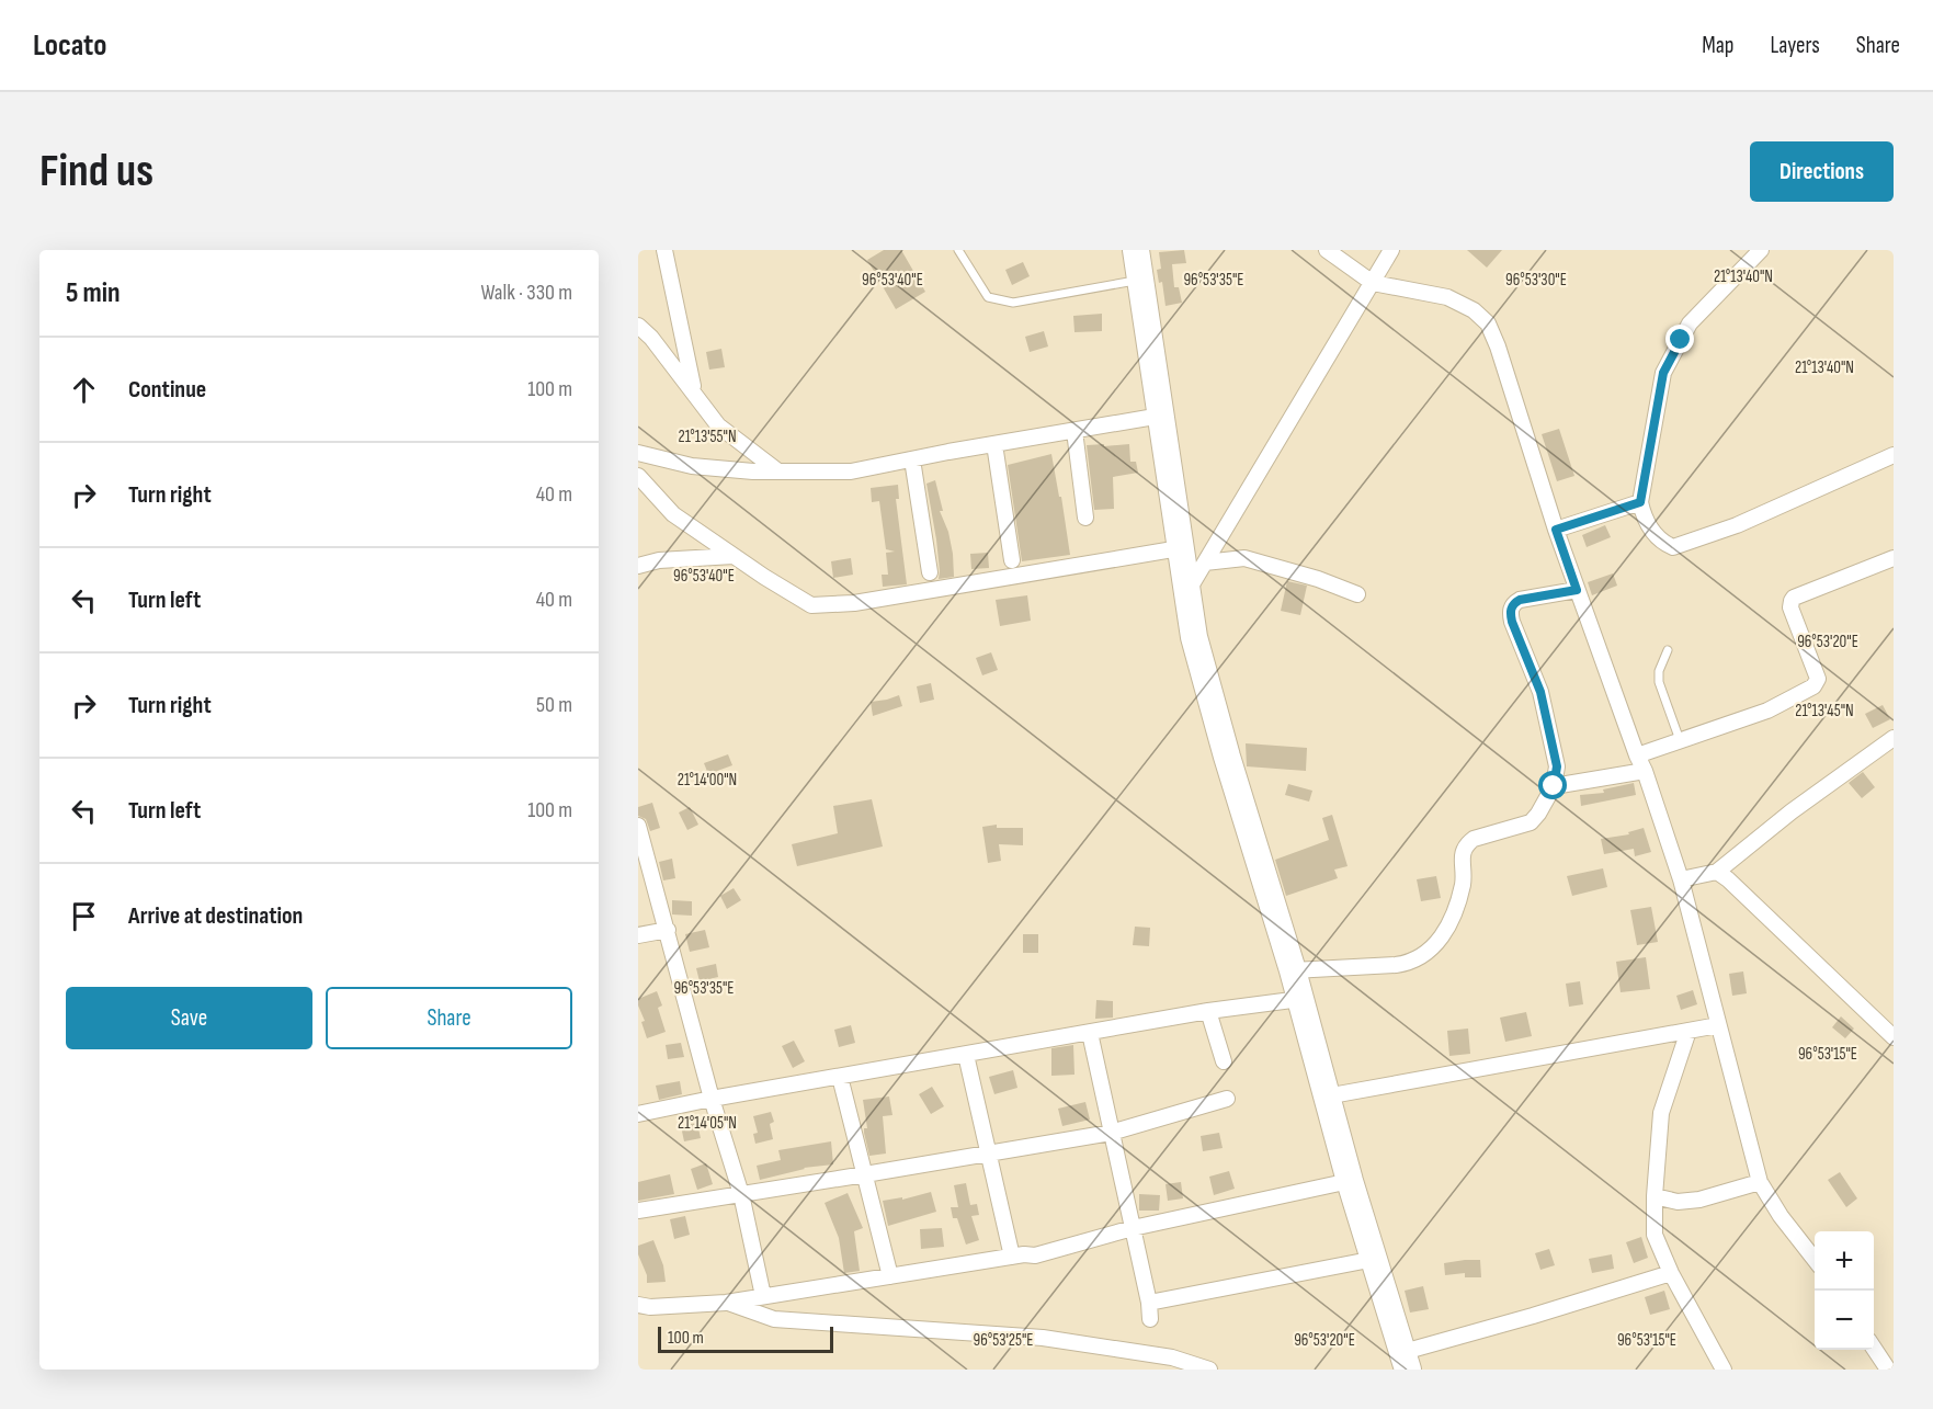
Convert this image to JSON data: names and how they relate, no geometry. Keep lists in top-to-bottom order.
{
  "scale_bar": "100 m",
  "page": {
    "header": "Locato",
    "nav": ["Map", "Layers", "Share"],
    "buttons": [
      "Directions",
      ["Save", "Share"]
    ],
    "title": "Find us",
    "heading": ["5 min", "Walk · 330 m"],
    "list": [
      ["Continue", "100 m"],
      ["Turn right", "40 m"],
      ["Turn left", "40 m"],
      ["Turn right", "50 m"],
      ["Turn left", "100 m"],
      "Arrive at destination"
    ],
    "map_buttons": ["+", "−"],
    "scale": "100 m"
  },
  "coordinates": [
    "21°13'40\"N",
    "96°53'35\"E",
    "96°53'40\"E",
    "96°53'30\"E",
    "21°13'55\"N",
    "96°53'20\"E",
    "21°13'45\"N",
    "21°14'00\"N",
    "96°53'15\"E",
    "21°14'05\"N",
    "96°53'25\"E"
  ]
}
